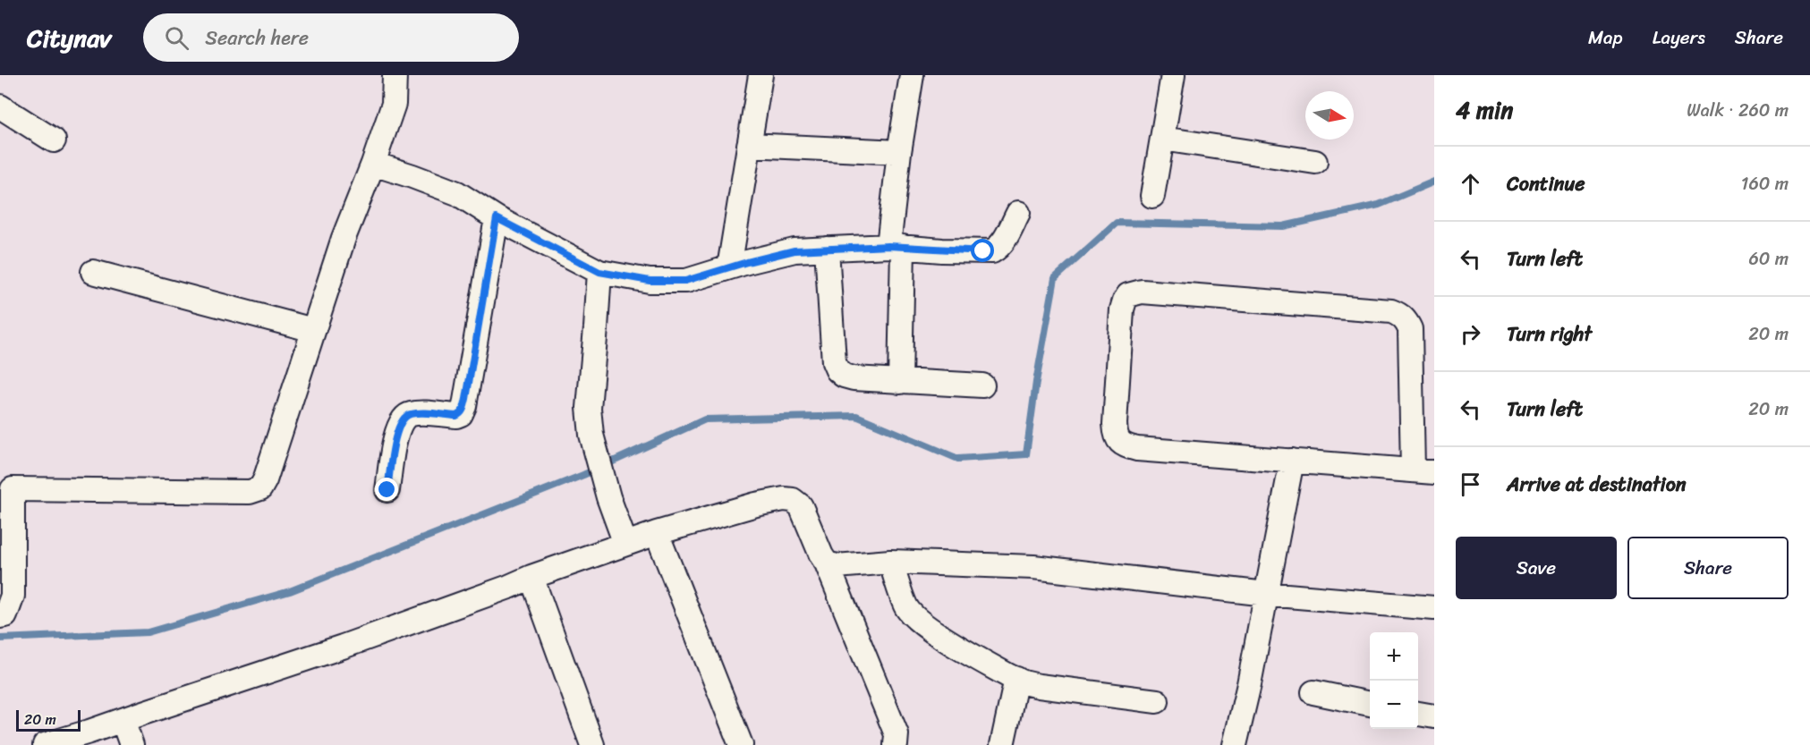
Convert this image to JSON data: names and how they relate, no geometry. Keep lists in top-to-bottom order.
{
  "scale_bar": "20 m",
  "north": "right",
  "page": {
    "header": "Citynav",
    "search": "Search here",
    "nav": ["Map", "Layers", "Share"],
    "heading": ["4 min", "Walk · 260 m"],
    "list": [
      ["Continue", "160 m"],
      ["Turn left", "60 m"],
      ["Turn right", "20 m"],
      ["Turn left", "20 m"],
      "Arrive at destination"
    ],
    "buttons": ["Save", "Share"],
    "map_buttons": ["+", "−"],
    "scale": "20 m"
  }
}
